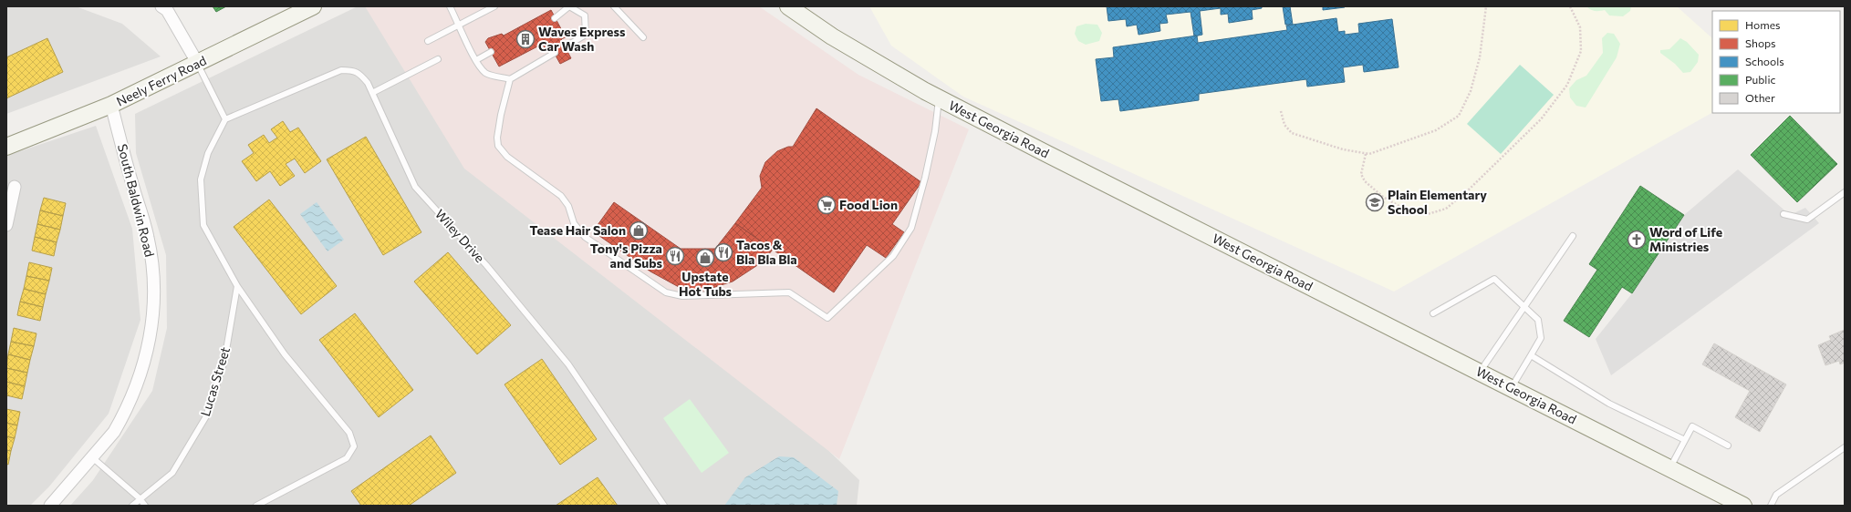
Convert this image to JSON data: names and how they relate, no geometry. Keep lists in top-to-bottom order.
{
  "streets": {
    "main road": ["Neely Ferry Road", "West Georgia Road"],
    "street": ["South Baldwin Road"],
    "lane": ["Wiley Drive", "Lucas Street"]
  },
  "crossings": [
    ["Neely Ferry Road", "South Baldwin Road"]
  ],
  "places": {
    "building": ["Waves Express Car Wash"],
    "school or university": ["Plain Elementary School"],
    "supermarket": ["Food Lion"],
    "shop": ["Tease Hair Salon", "Upstate Hot Tubs"],
    "church": ["Word of Life Ministries"],
    "restaurant": ["Tacos & Bla Bla Bla", "Tony's Pizza and Subs"]
  },
  "legend": [
    "Homes",
    "Shops",
    "Schools",
    "Public",
    "Other"
  ]
}
